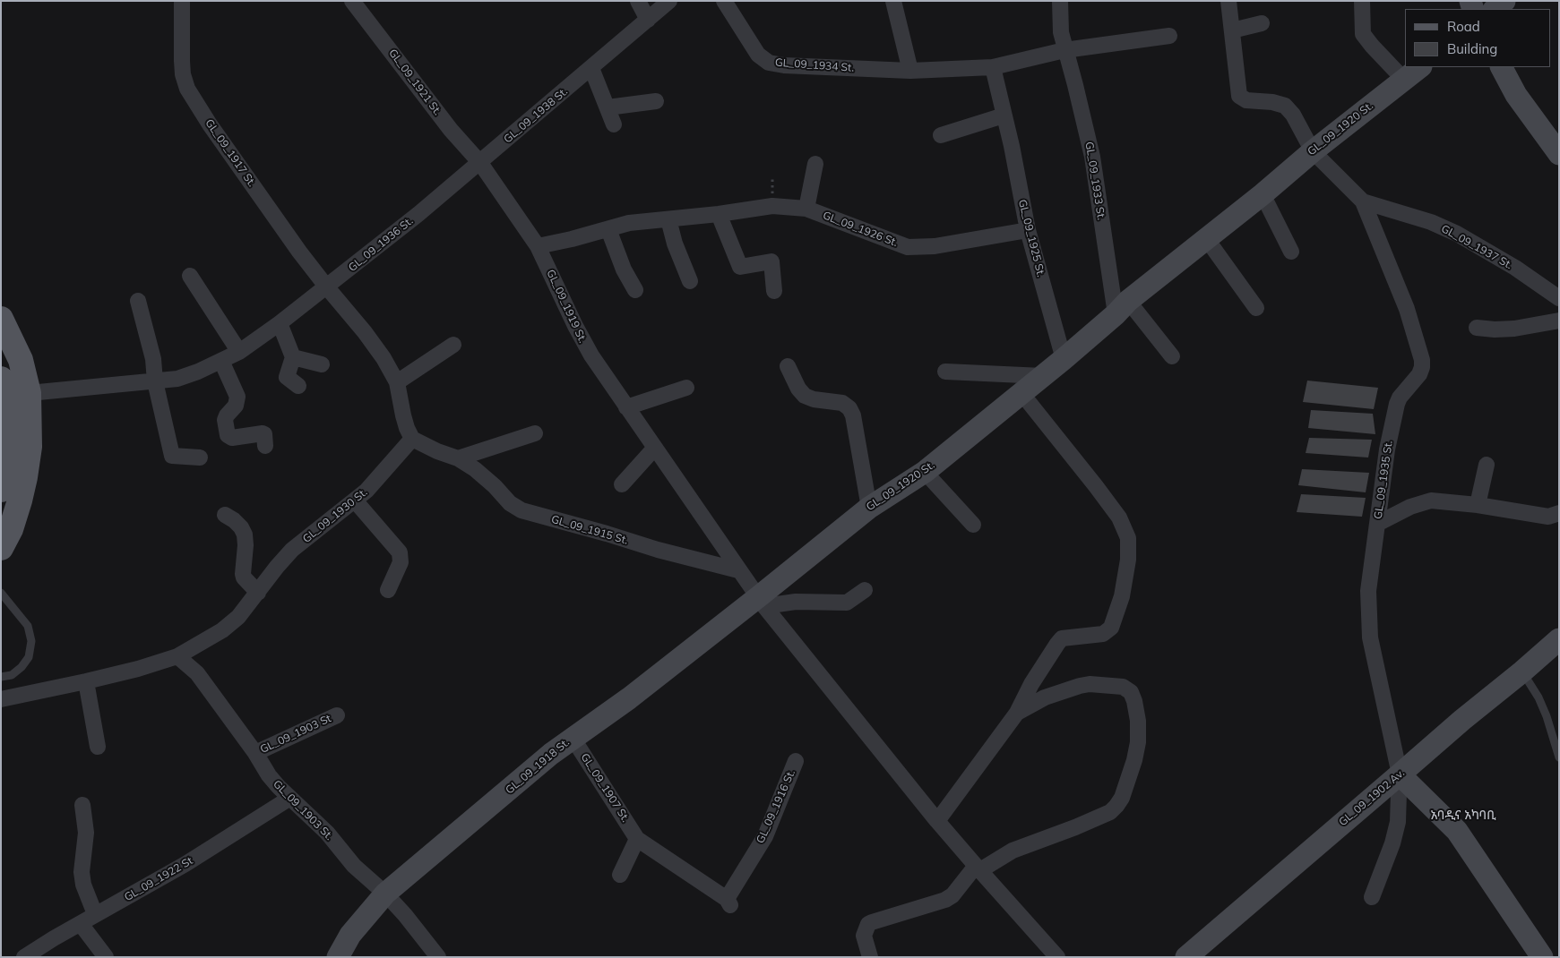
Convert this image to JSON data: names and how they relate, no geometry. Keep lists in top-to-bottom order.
{
  "streets": {
    "main road": ["GL_09_1920 St.", "GL_09_1918 St.", "GL_09_1902 Av."],
    "street": [
      "GL_09_1934 St.",
      "GL_09_1921 St.",
      "GL_09_1938 St.",
      "GL_09_1917 St.",
      "GL_09_1933 St.",
      "GL_09_1926 St.",
      "GL_09_1925 St.",
      "GL_09_1936 St.",
      "GL_09_1937 St.",
      "GL_09_1919 St.",
      "GL_09_1935 St.",
      "GL_09_1930 St.",
      "GL_09_1915 St.",
      "GL_09_1903 St",
      "GL_09_1907 St.",
      "GL_09_1916 St.",
      "GL_09_1903 St.",
      "GL_09_1922 St"
    ]
  },
  "crossings": [
    ["GL_09_1934 St.", "GL_09_1933 St."],
    ["GL_09_1934 St.", "GL_09_1925 St."],
    ["GL_09_1921 St.", "GL_09_1938 St."],
    ["GL_09_1921 St.", "GL_09_1936 St."],
    ["GL_09_1921 St.", "GL_09_1919 St."],
    ["GL_09_1938 St.", "GL_09_1936 St."],
    ["GL_09_1938 St.", "GL_09_1919 St."],
    ["GL_09_1920 St.", "GL_09_1933 St."],
    ["GL_09_1920 St.", "GL_09_1925 St."],
    ["GL_09_1920 St.", "GL_09_1919 St."],
    ["GL_09_1920 St.", "GL_09_1918 St."],
    ["GL_09_1917 St.", "GL_09_1936 St."],
    ["GL_09_1926 St.", "GL_09_1925 St."],
    ["GL_09_1926 St.", "GL_09_1919 St."],
    ["GL_09_1936 St.", "GL_09_1919 St."],
    ["GL_09_1937 St.", "GL_09_1935 St."],
    ["GL_09_1919 St.", "GL_09_1915 St."],
    ["GL_09_1919 St.", "GL_09_1918 St."],
    ["GL_09_1935 St.", "GL_09_1902 Av."],
    ["GL_09_1930 St.", "GL_09_1915 St."],
    ["GL_09_1930 St.", "GL_09_1903 St."],
    ["GL_09_1903 St", "GL_09_1903 St."],
    ["GL_09_1918 St.", "GL_09_1907 St."],
    ["GL_09_1918 St.", "GL_09_1903 St."],
    ["GL_09_1907 St.", "GL_09_1916 St."],
    ["GL_09_1903 St.", "GL_09_1922 St"]
  ],
  "districts": ["አባዲና አካባቢ"],
  "legend": ["Road", "Building"]
}
